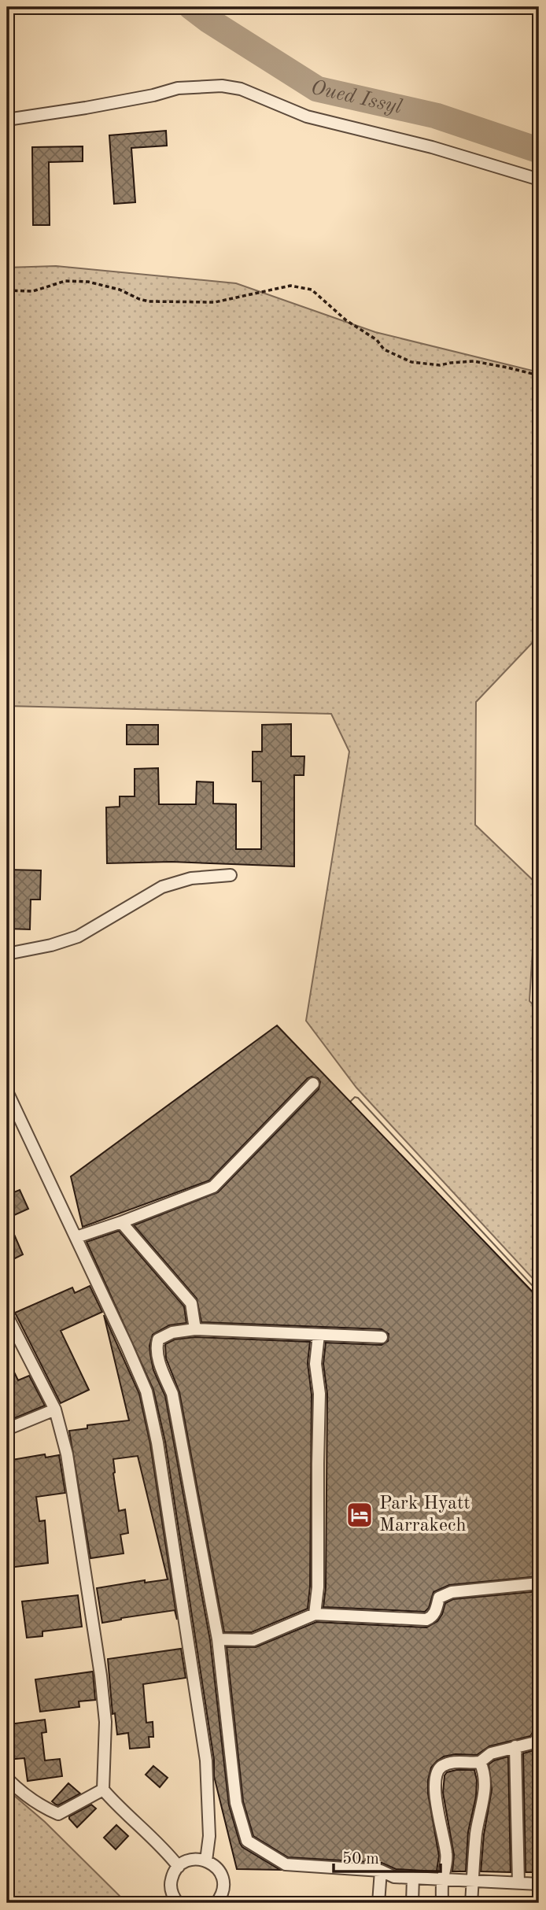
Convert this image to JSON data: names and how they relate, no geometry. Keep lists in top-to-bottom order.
{
  "water": ["Oued Issyl"],
  "places": {
    "hotel": ["Park Hyatt Marrakech"]
  },
  "scale_bar": "50 m"
}
